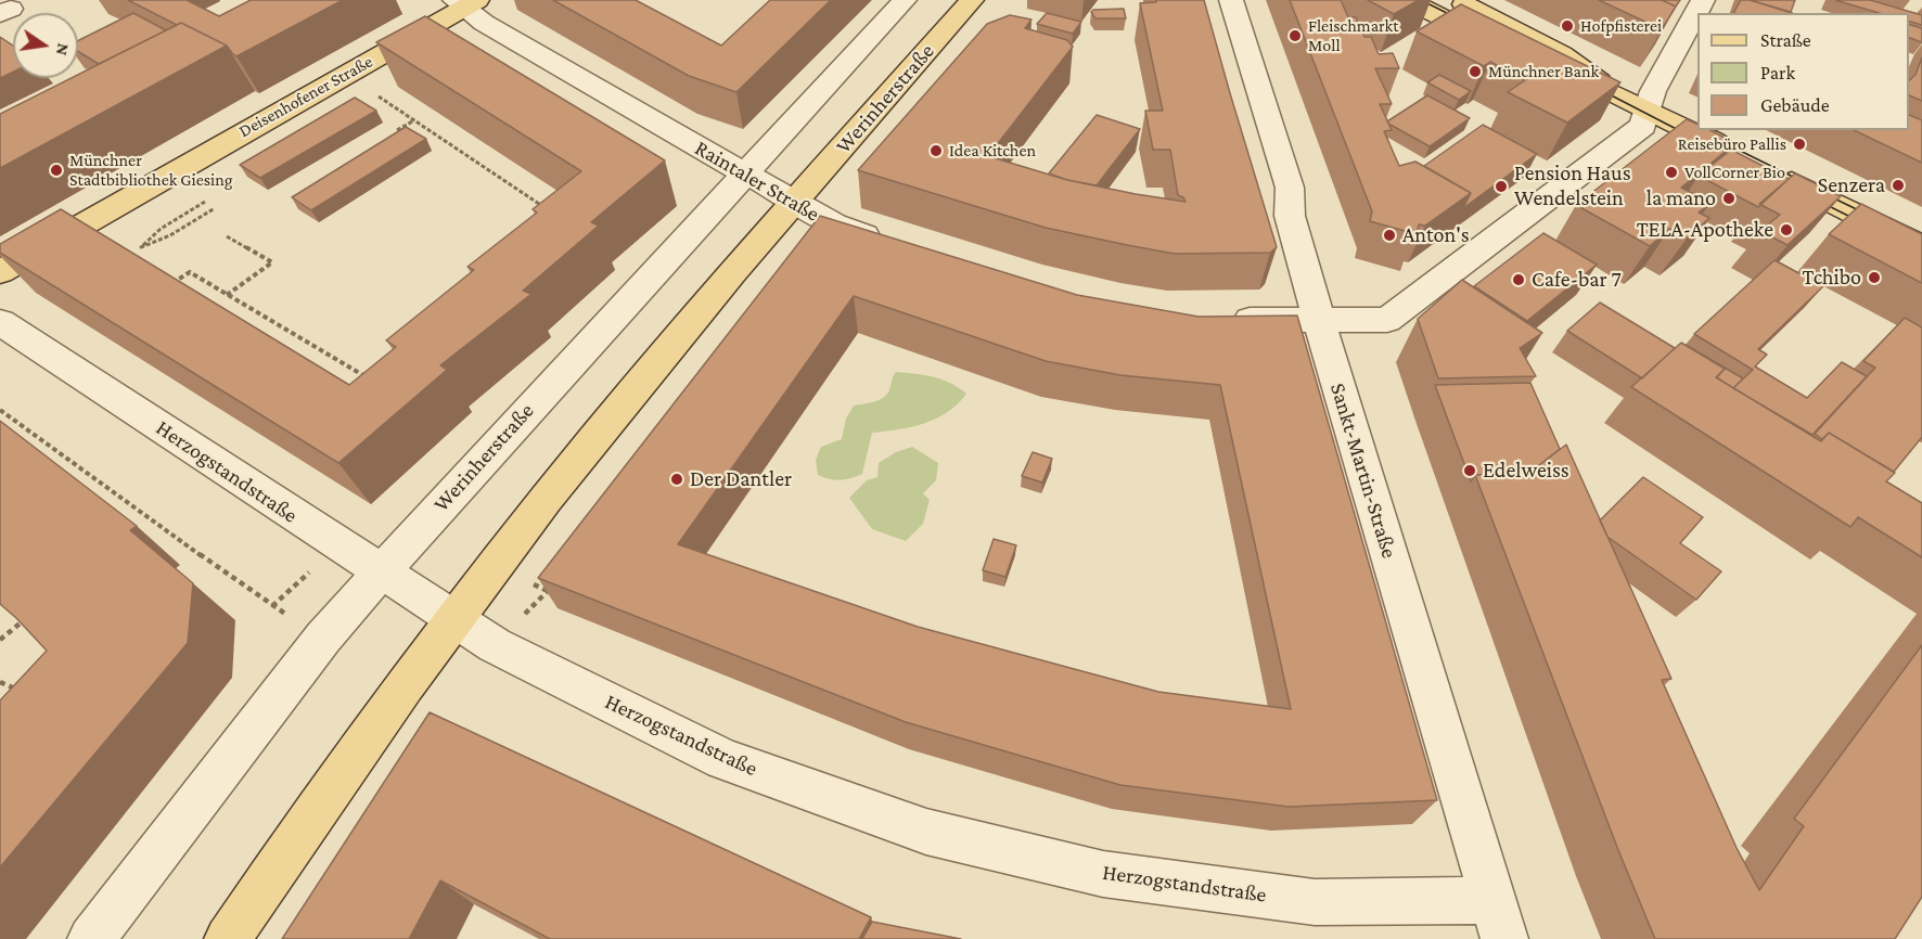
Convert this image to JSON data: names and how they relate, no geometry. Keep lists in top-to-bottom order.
{
  "streets": {
    "main road": ["Deisenhofener Straße", "Werinherstraße"],
    "street": ["Raintaler Straße", "Sankt-Martin-Straße", "Herzogstandstraße"]
  },
  "crossings": [
    ["Deisenhofener Straße", "Raintaler Straße"],
    ["Werinherstraße", "Raintaler Straße"],
    ["Werinherstraße", "Herzogstandstraße"],
    ["Sankt-Martin-Straße", "Herzogstandstraße"]
  ],
  "places": [
    "Hofpfisterei",
    "Fleischmarkt Moll",
    "Münchner Bank",
    "Reisebüro Pallis",
    "Idea Kitchen",
    "Münchner Stadtbibliothek Giesing",
    "VollCorner Bio",
    "Senzera",
    "Pension Haus Wendelstein",
    "la mano",
    "TELA-Apotheke",
    "Anton's",
    "Tchibo",
    "Cafe-bar 7",
    "Edelweiss",
    "Der Dantler"
  ],
  "legend": ["Straße", "Park", "Gebäude"],
  "north": "right"
}
